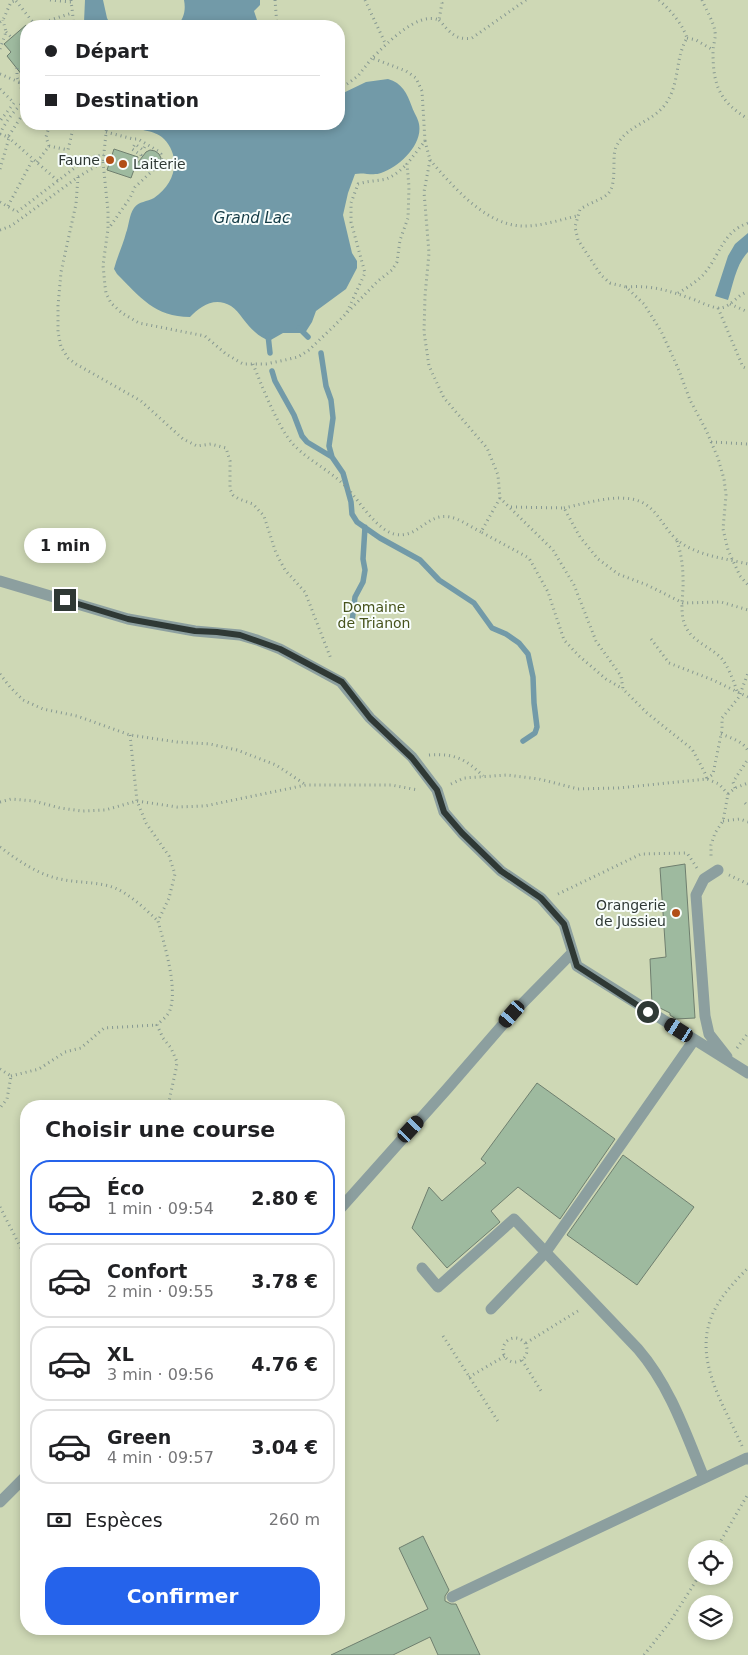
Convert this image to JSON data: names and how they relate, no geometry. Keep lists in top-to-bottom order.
{
  "water": ["Grand Lac"],
  "parks": ["Domaine de Trianon"],
  "places": ["Faune", "Laiterie", "Orangerie de Jussieu"],
  "page": {
    "banner": ["Départ", "Destination"],
    "bubble": "1 min",
    "heading": "Choisir une course",
    "list": [
      {
        "name": "Éco",
        "note": "1 min · 09:54",
        "value": "2.80 €"
      },
      {
        "name": "Confort",
        "note": "2 min · 09:55",
        "value": "3.78 €"
      },
      {
        "name": "XL",
        "note": "3 min · 09:56",
        "value": "4.76 €"
      },
      {
        "name": "Green",
        "note": "4 min · 09:57",
        "value": "3.04 €"
      }
    ],
    "pay": ["Espèces", "260 m"],
    "buttons": "Confirmer"
  }
}
